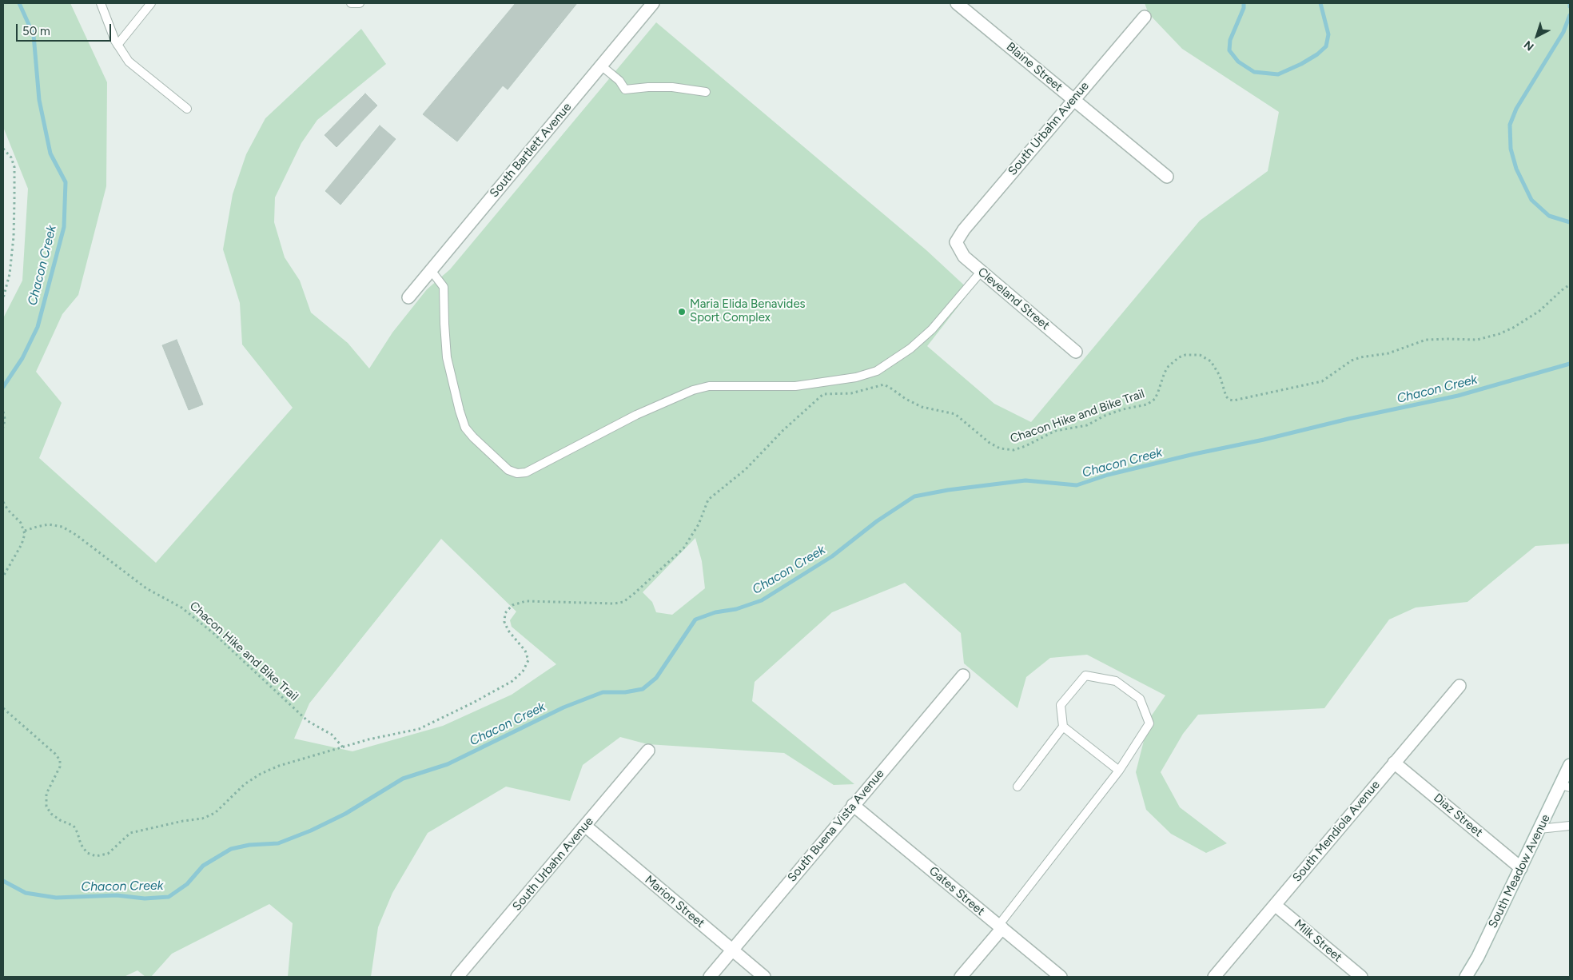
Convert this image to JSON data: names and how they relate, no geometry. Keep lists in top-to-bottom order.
{
  "streets": {
    "street": [
      "Blaine Street",
      "South Urbahn Avenue",
      "South Bartlett Avenue",
      "Cleveland Street",
      "Diaz Street",
      "South Buena Vista Avenue",
      "South Mendiola Avenue",
      "South Meadow Avenue",
      "Gates Street",
      "Marion Street",
      "Milk Street"
    ],
    "path": ["Chacon Hike and Bike Trail"]
  },
  "crossings": [
    ["Blaine Street", "South Urbahn Avenue"],
    ["South Urbahn Avenue", "Cleveland Street"],
    ["South Urbahn Avenue", "Marion Street"],
    ["Diaz Street", "South Mendiola Avenue"],
    ["Diaz Street", "South Meadow Avenue"],
    ["South Buena Vista Avenue", "Gates Street"],
    ["South Buena Vista Avenue", "Marion Street"],
    ["South Mendiola Avenue", "Milk Street"]
  ],
  "water": ["Chacon Creek"],
  "places": ["Maria Elida Benavides Sport Complex"],
  "scale_bar": "50 m",
  "north": "bottom left"
}
